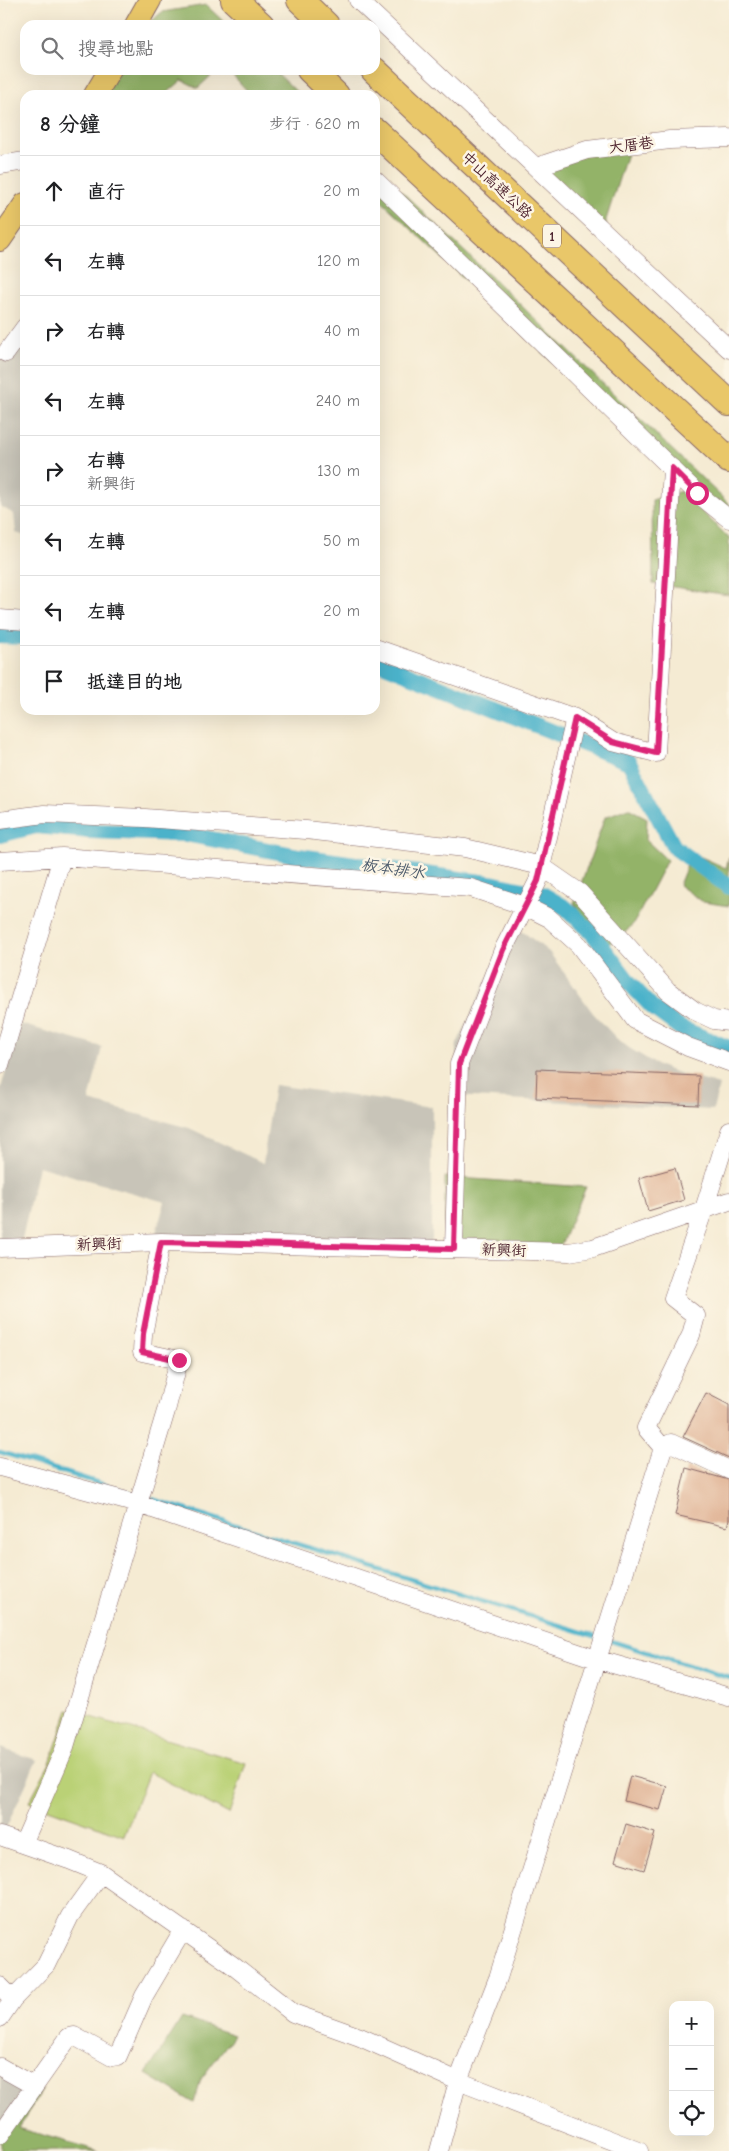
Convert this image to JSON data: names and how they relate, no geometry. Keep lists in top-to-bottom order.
{
  "streets": {
    "highway": ["中山高速公路", "1"],
    "street": ["大厝巷", "新興街"]
  },
  "water": ["板本排水"],
  "page": {
    "search": "搜尋地點",
    "heading": ["8 分鐘", "步行 · 620 m"],
    "list": [
      ["直行", "20 m"],
      ["左轉", "120 m"],
      ["右轉", "40 m"],
      ["左轉", "240 m"],
      ["右轉", "新興街", "130 m"],
      ["左轉", "50 m"],
      ["左轉", "20 m"],
      "抵達目的地"
    ],
    "map_buttons": ["+", "−"]
  }
}
